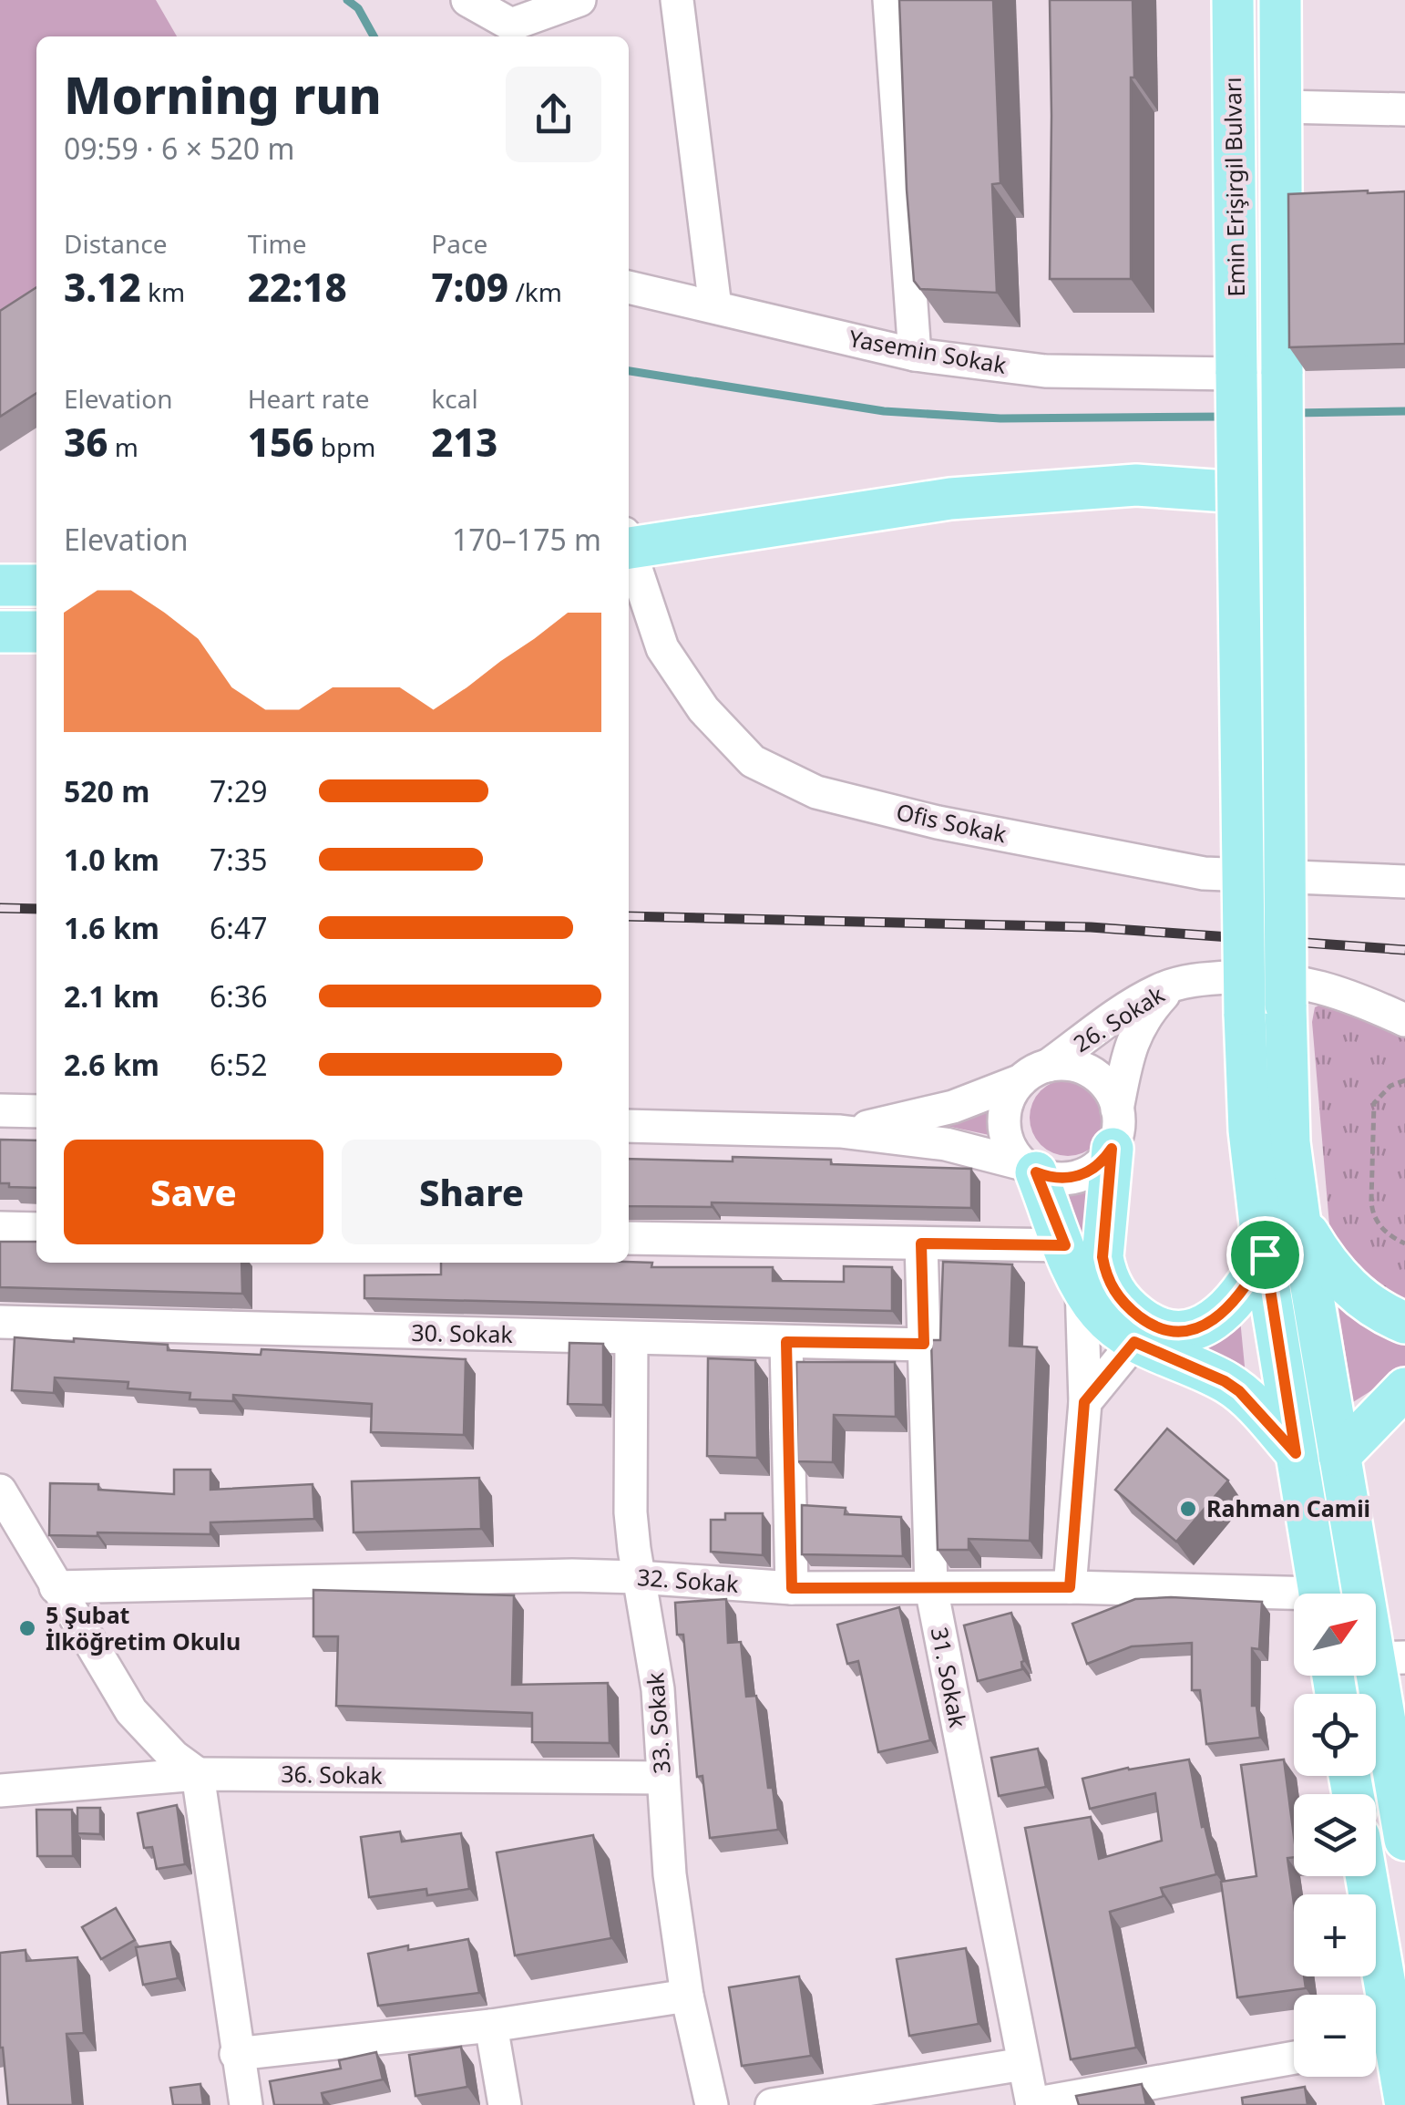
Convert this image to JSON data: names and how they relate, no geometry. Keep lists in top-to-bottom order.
{
  "streets": {
    "main road": ["Emin Erişirgil Bulvarı"],
    "street": [
      "Yasemin Sokak",
      "Ofis Sokak",
      "26. Sokak",
      "30. Sokak",
      "32. Sokak",
      "31. Sokak",
      "33. Sokak",
      "36. Sokak"
    ]
  },
  "crossings": [
    ["Emin Erişirgil Bulvarı", "Yasemin Sokak"],
    ["30. Sokak", "31. Sokak"],
    ["30. Sokak", "33. Sokak"],
    ["32. Sokak", "31. Sokak"],
    ["32. Sokak", "33. Sokak"],
    ["33. Sokak", "36. Sokak"]
  ],
  "places": ["Rahman Camii", "5 Şubat İlköğretim Okulu"],
  "north": "top right",
  "page": {
    "heading": ["Morning run", "09:59 · 6 × 520 m"],
    "stats": [
      ["Distance", "3.12 km"],
      ["Time", "22:18"],
      ["Pace", "7:09 /km"],
      ["Elevation", "36 m"],
      ["Heart rate", "156 bpm"],
      ["kcal", "213"]
    ],
    "chart": ["Elevation", "170–175 m"],
    "list": [
      {
        "name": "520 m",
        "note": "7:29"
      },
      {
        "name": "1.0 km",
        "note": "7:35"
      },
      {
        "name": "1.6 km",
        "note": "6:47"
      },
      {
        "name": "2.1 km",
        "note": "6:36"
      },
      {
        "name": "2.6 km",
        "note": "6:52"
      }
    ],
    "buttons": ["Save", "Share"],
    "map_buttons": ["+", "−"]
  }
}
